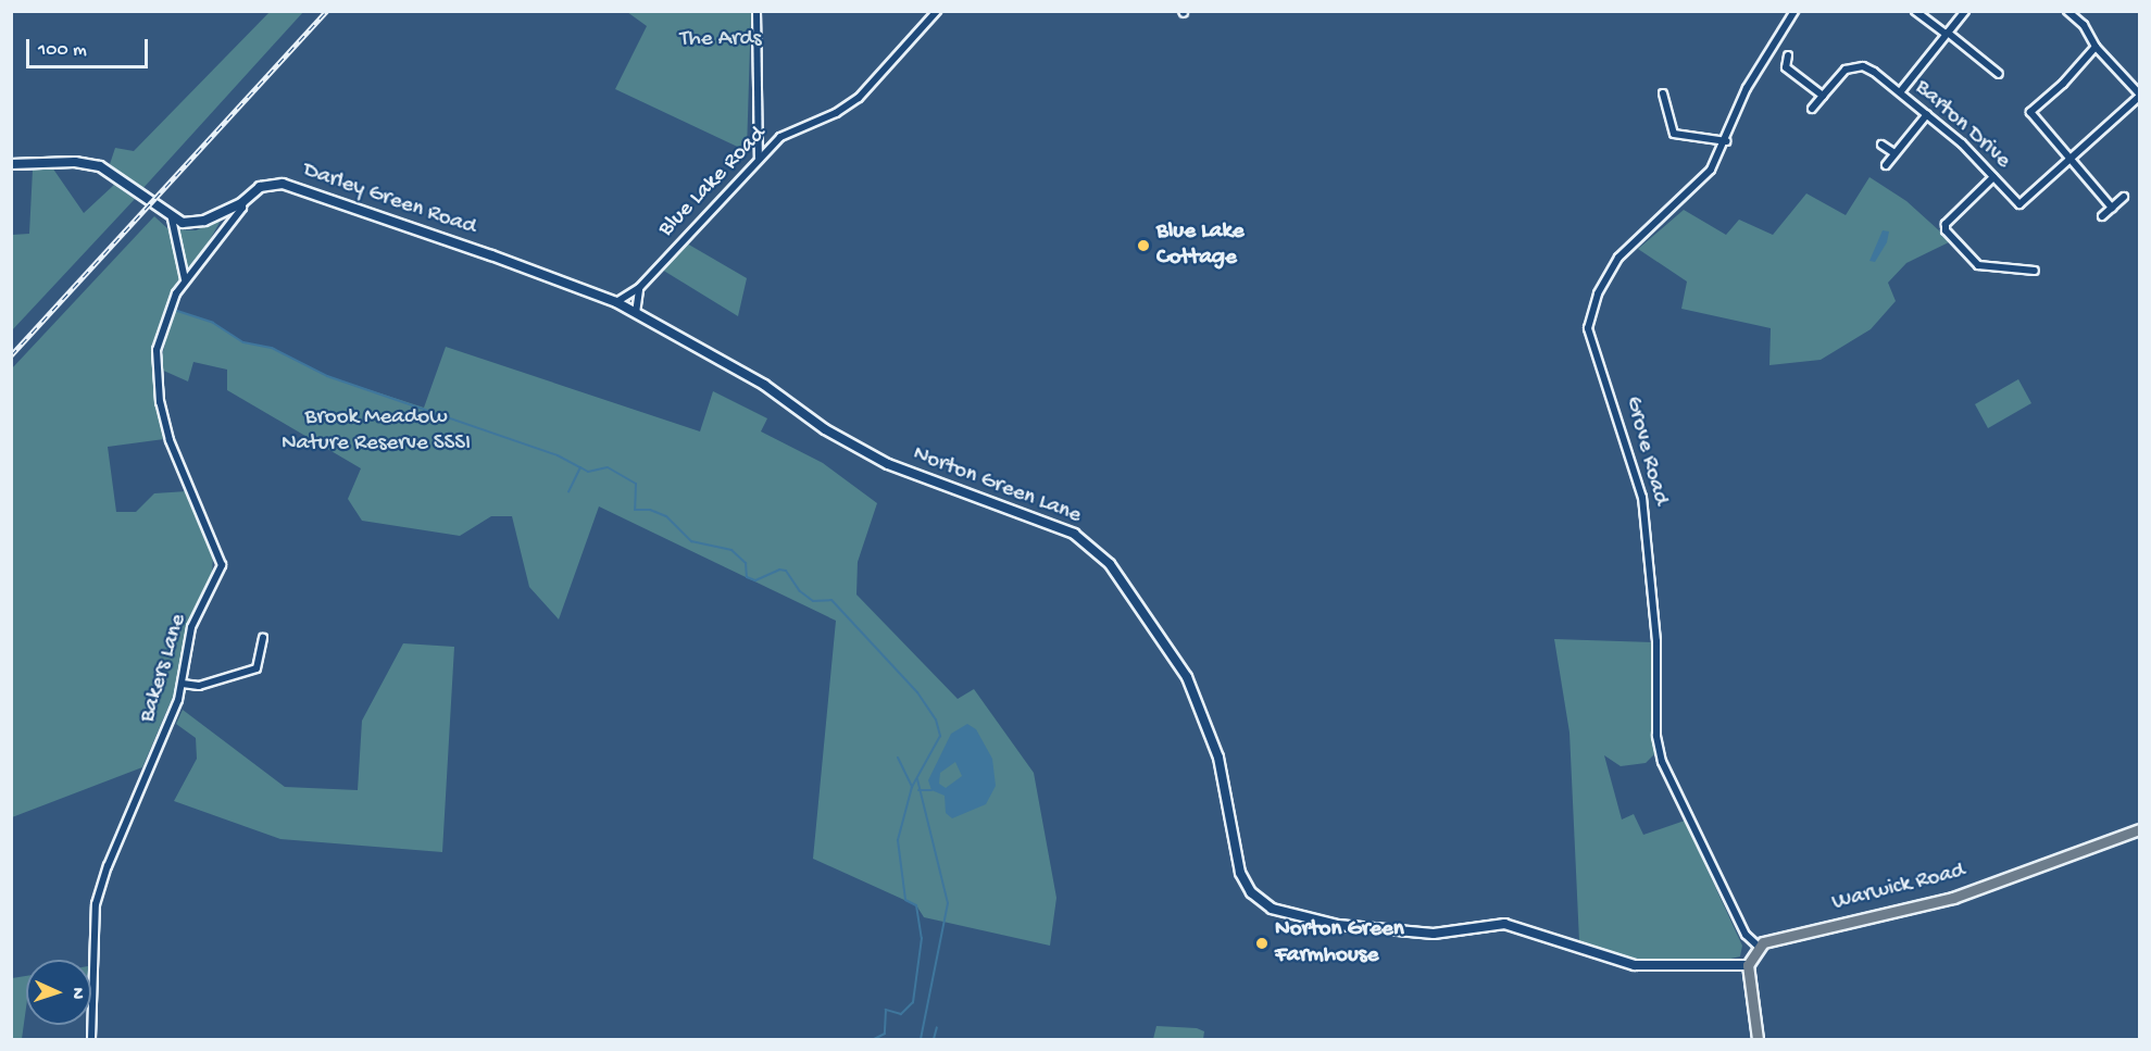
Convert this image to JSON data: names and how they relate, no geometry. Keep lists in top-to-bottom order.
{
  "streets": {
    "main road": ["Warwick Road"],
    "street": [
      "Barton Drive",
      "Blue Lake Road",
      "Darley Green Road",
      "Grove Road",
      "Norton Green Lane",
      "Bakers Lane"
    ]
  },
  "crossings": [
    ["Blue Lake Road", "Darley Green Road"],
    ["Blue Lake Road", "Norton Green Lane"],
    ["Darley Green Road", "Norton Green Lane"],
    ["Darley Green Road", "Bakers Lane"],
    ["Grove Road", "Warwick Road"]
  ],
  "parks": ["The Ards", "Brook Meadow Nature Reserve SSSI"],
  "places": ["Blue Lake Cottage", "Norton Green Farmhouse"],
  "scale_bar": "100 m",
  "north": "right"
}
